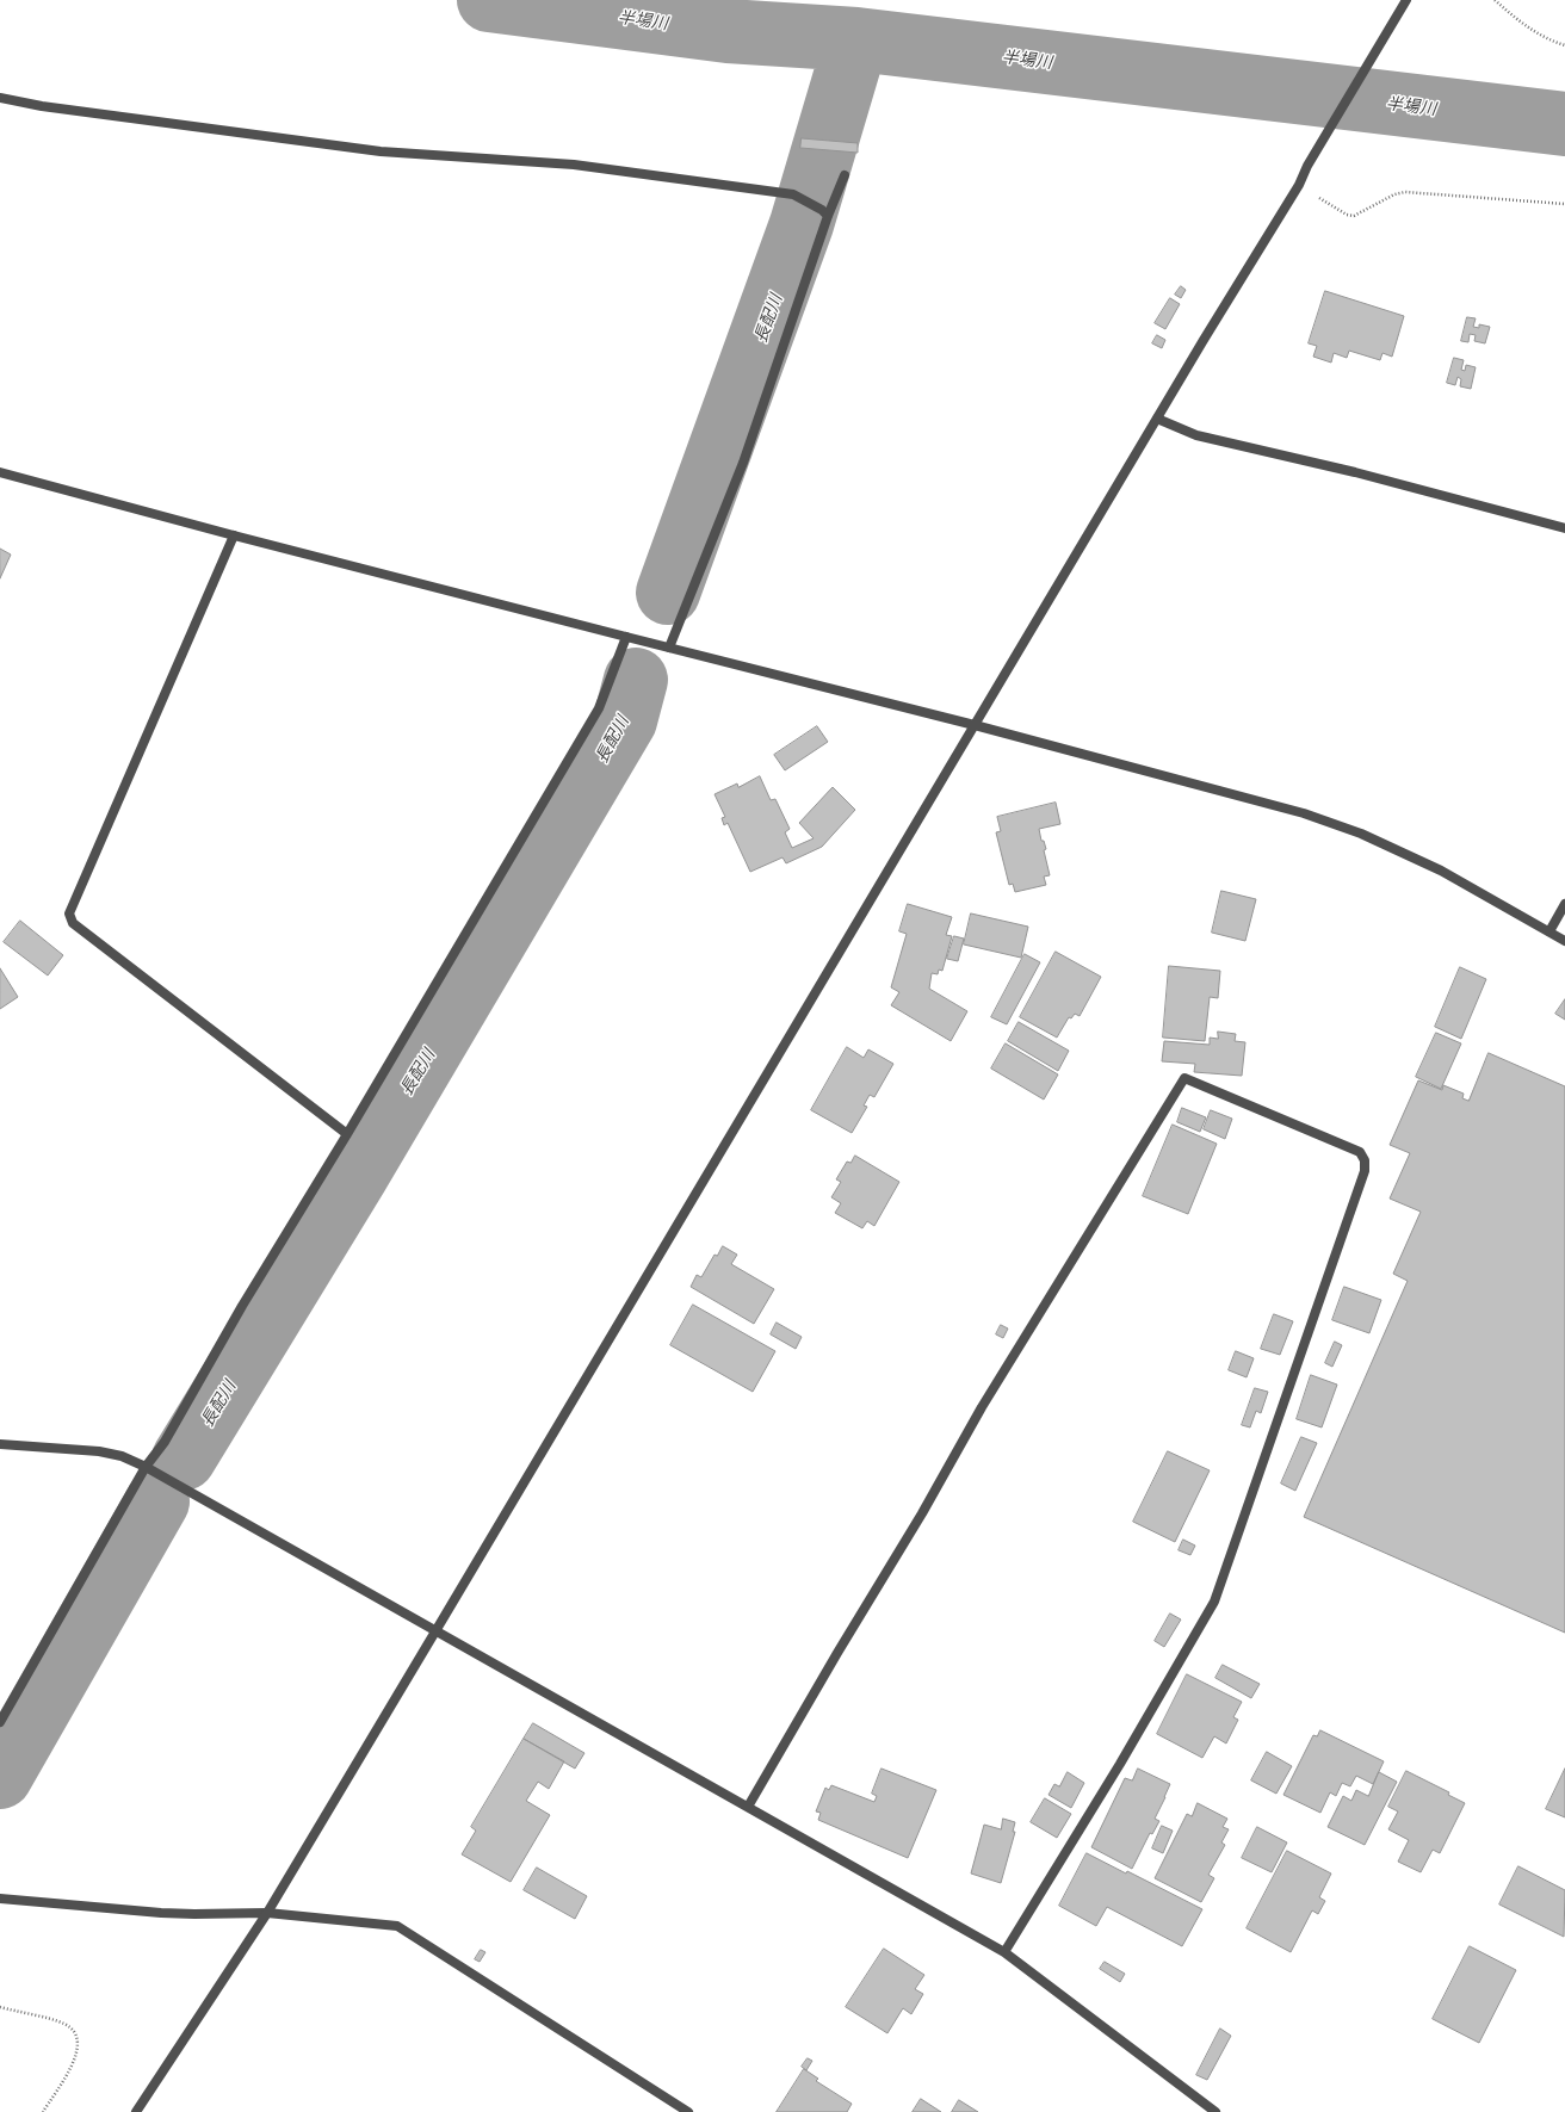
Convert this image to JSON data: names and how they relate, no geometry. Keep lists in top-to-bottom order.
{
  "water": ["半場川", "長配川"]
}
